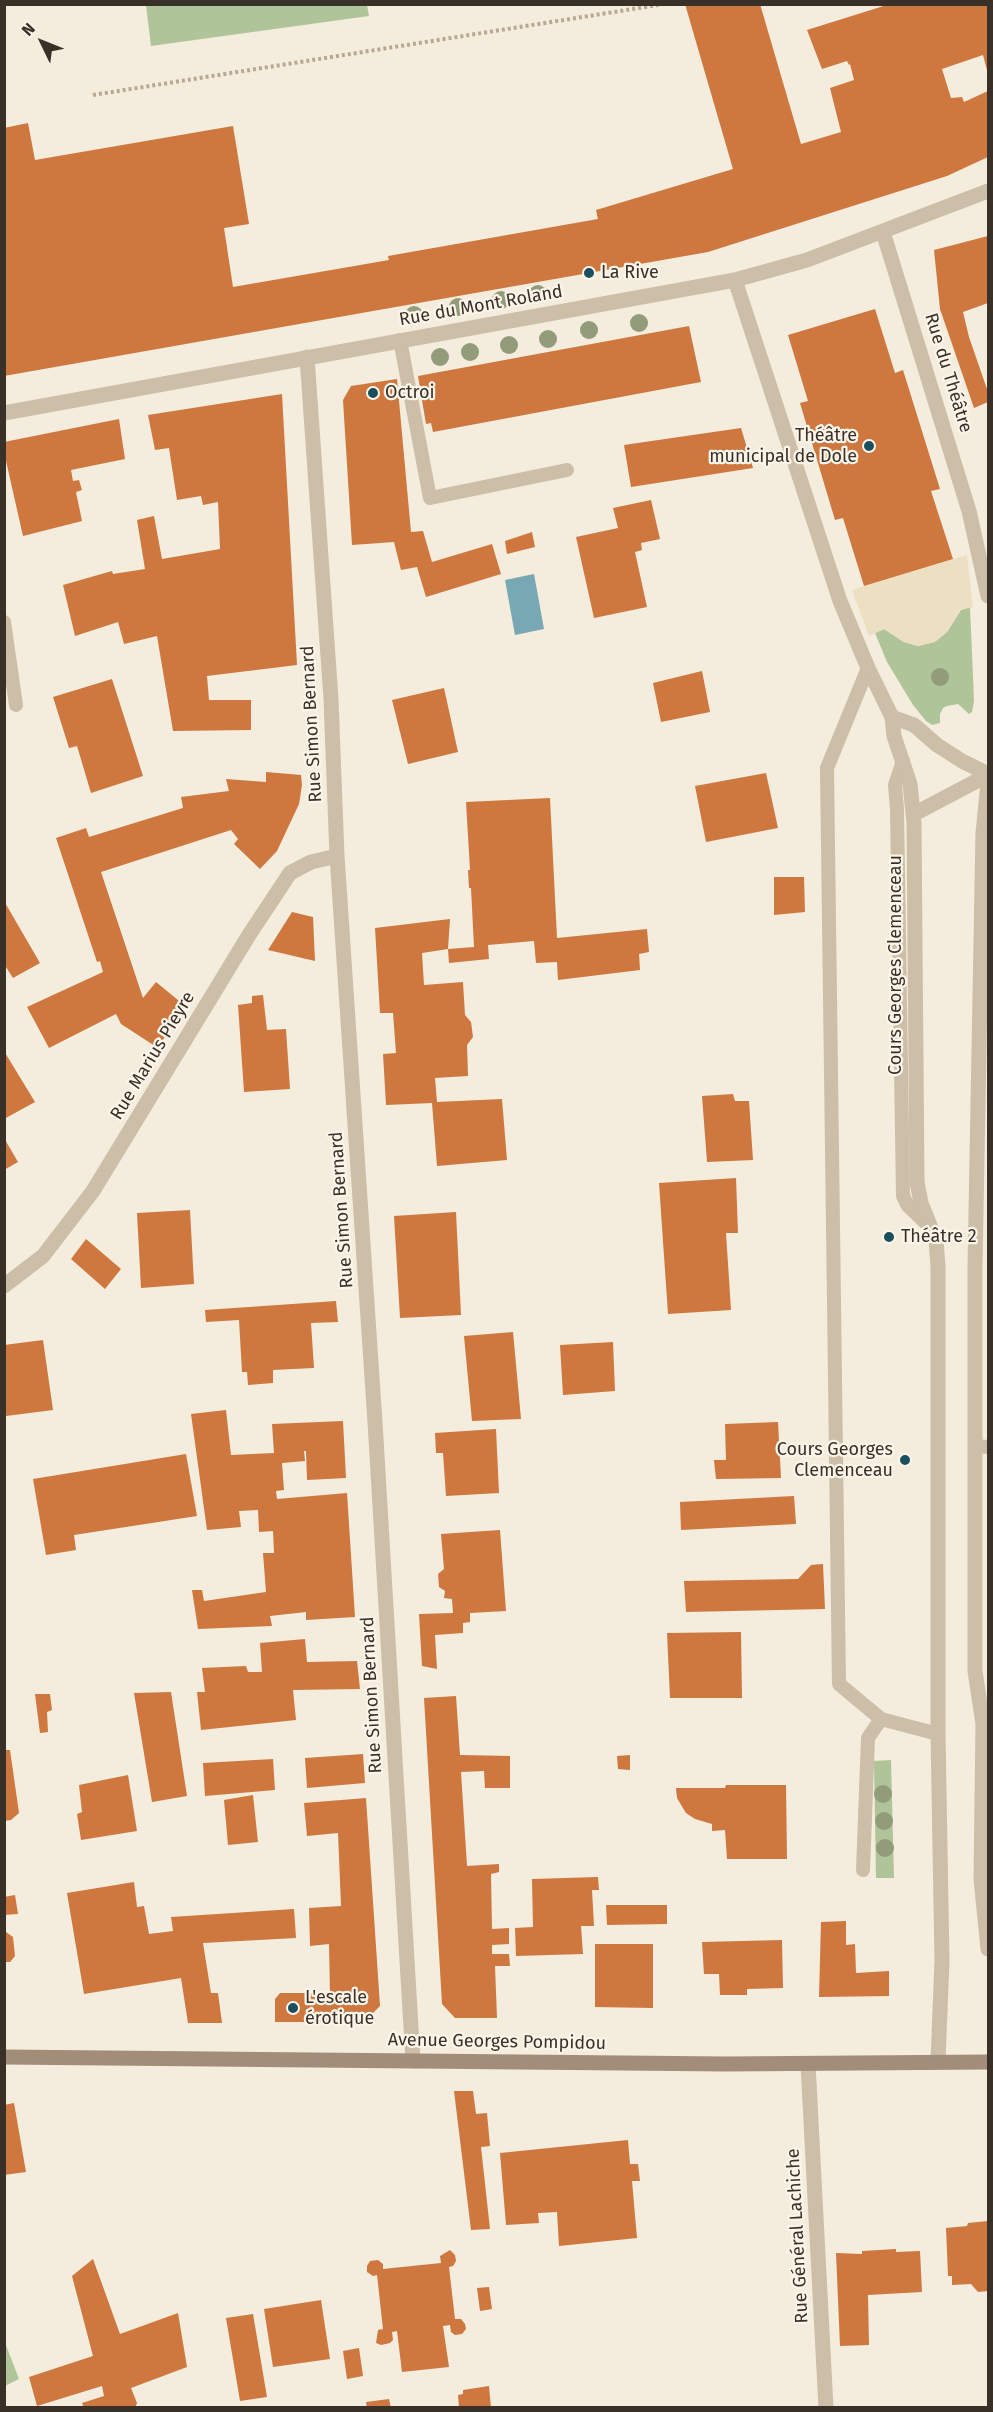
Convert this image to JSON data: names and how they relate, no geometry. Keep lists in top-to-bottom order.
{
  "streets": {
    "main road": ["Avenue Georges Pompidou"],
    "street": [
      "Rue du Mont Roland",
      "Rue du Théâtre",
      "Rue Simon Bernard",
      "Cours Georges Clemenceau",
      "Rue Marius Pieyre",
      "Rue Général Lachiche"
    ]
  },
  "crossings": [
    ["Rue du Mont Roland", "Rue du Théâtre"],
    ["Rue du Mont Roland", "Rue Simon Bernard"],
    ["Rue du Mont Roland", "Cours Georges Clemenceau"],
    ["Rue Simon Bernard", "Rue Marius Pieyre"],
    ["Rue Simon Bernard", "Avenue Georges Pompidou"],
    ["Cours Georges Clemenceau", "Avenue Georges Pompidou"],
    ["Avenue Georges Pompidou", "Rue Général Lachiche"]
  ],
  "places": [
    "La Rive",
    "Octroi",
    "Théâtre municipal de Dole",
    "Théâtre 2",
    "Cours Georges Clemenceau",
    "L'escale érotique"
  ],
  "north": "top left"
}
